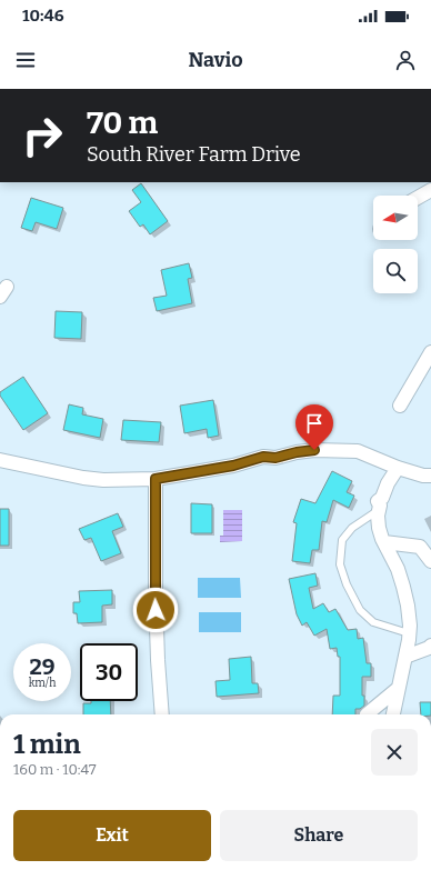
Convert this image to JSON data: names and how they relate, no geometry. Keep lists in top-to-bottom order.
{
  "north": "left",
  "page": {
    "status": "10:46",
    "header": "Navio",
    "turn": ["70 m", "South River Farm Drive"],
    "speed": "29 km/h",
    "limit": "30",
    "heading": ["1 min", "160 m · 10:47"],
    "buttons": ["Exit", "Share"]
  }
}
